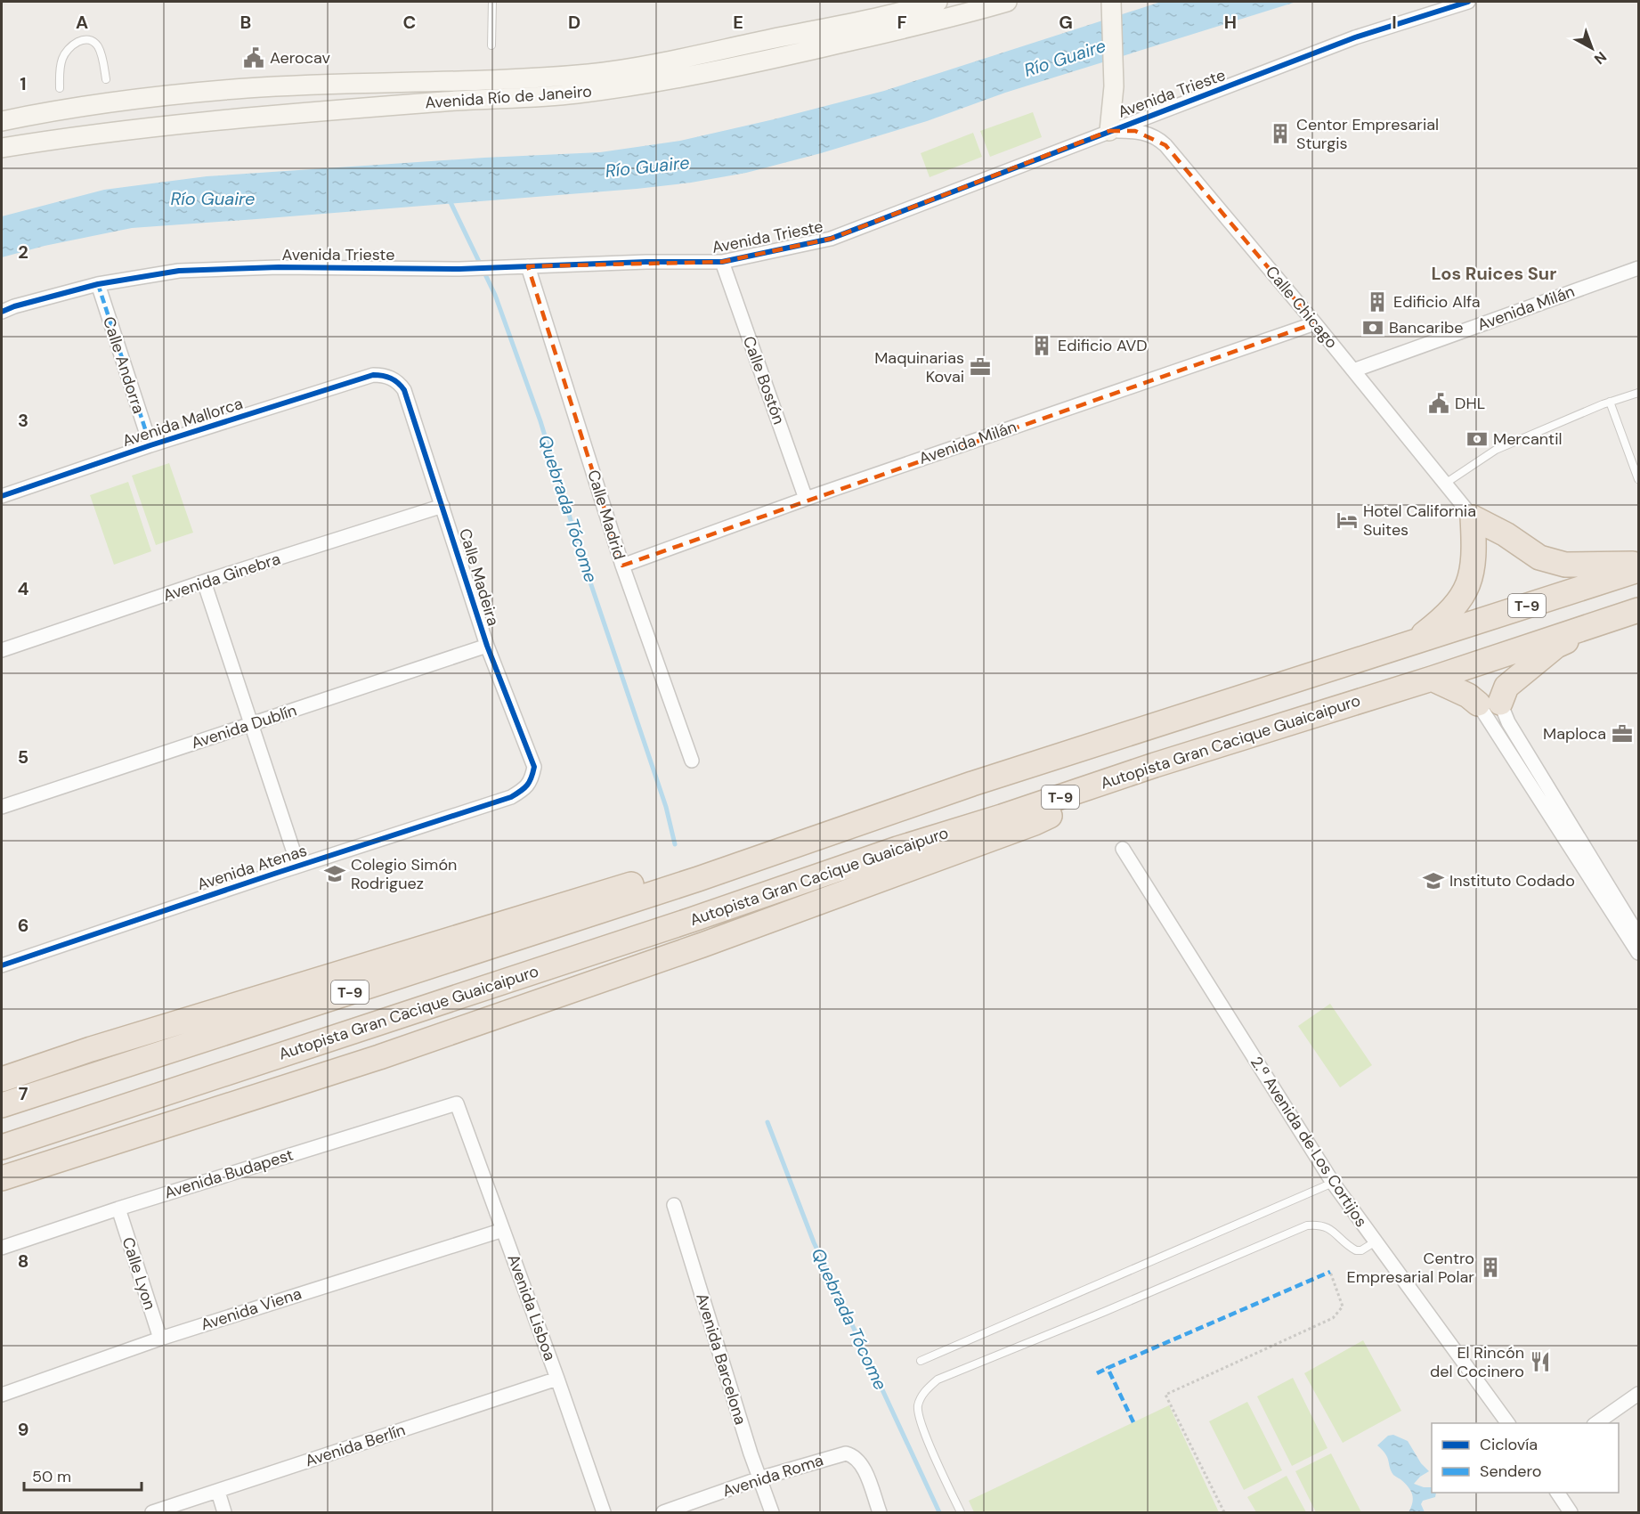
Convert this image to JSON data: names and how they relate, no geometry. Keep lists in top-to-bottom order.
{
  "streets": {
    "highway": ["T-9", "Autopista Gran Cacique Guaicaipuro"],
    "street": [
      "Avenida Trieste",
      "Avenida Río de Janeiro",
      "Calle Chicago",
      "Avenida Milán",
      "Calle Andorra",
      "Calle Bostón",
      "Avenida Mallorca",
      "Calle Madrid",
      "Avenida Ginebra",
      "Calle Madeira",
      "Avenida Dublín",
      "Avenida Atenas",
      "2.ª Avenida de Los Cortijos",
      "Avenida Budapest",
      "Calle Lyon",
      "Avenida Lisboa",
      "Avenida Viena",
      "Avenida Barcelona",
      "Avenida Berlín",
      "Avenida Roma"
    ]
  },
  "crossings": [
    ["Avenida Trieste", "Calle Chicago"],
    ["Avenida Trieste", "Calle Andorra"],
    ["Avenida Trieste", "Calle Bostón"],
    ["Avenida Trieste", "Calle Madrid"],
    ["Calle Chicago", "Avenida Milán"],
    ["Avenida Milán", "Calle Bostón"],
    ["Avenida Milán", "Calle Madrid"],
    ["Calle Andorra", "Avenida Mallorca"],
    ["Avenida Mallorca", "Calle Madeira"],
    ["Avenida Ginebra", "Calle Madeira"],
    ["Calle Madeira", "Avenida Dublín"],
    ["Calle Madeira", "Avenida Atenas"],
    ["Avenida Budapest", "Calle Lyon"],
    ["Avenida Budapest", "Avenida Lisboa"],
    ["Calle Lyon", "Avenida Viena"],
    ["Avenida Lisboa", "Avenida Viena"],
    ["Avenida Lisboa", "Avenida Berlín"],
    ["Avenida Barcelona", "Avenida Roma"]
  ],
  "districts": ["Los Ruices Sur"],
  "water": ["Río Guaire", "Quebrada Tócome"],
  "places": {
    "public building": ["Aerocav", "DHL"],
    "building": [
      "Centor Empresarial Sturgis",
      "Edificio Alfa",
      "Edificio AVD",
      "Centro Empresarial Polar"
    ],
    "bank": ["Bancaribe", "Mercantil"],
    "office": ["Maquinarias Kovai", "Maploca"],
    "hotel": ["Hotel California Suites"],
    "school or university": ["Colegio Simón Rodriguez", "Instituto Codado"],
    "restaurant": ["El Rincón del Cocinero"]
  },
  "legend": ["Ciclovía", "Sendero"],
  "scale_bar": "50 m",
  "north": "bottom right",
  "grid": {
    "columns": [
      "A",
      "B",
      "C",
      "D",
      "E",
      "F",
      "G",
      "H",
      "I"
    ],
    "rows": [
      "1",
      "2",
      "3",
      "4",
      "5",
      "6",
      "7",
      "8",
      "9"
    ]
  }
}
